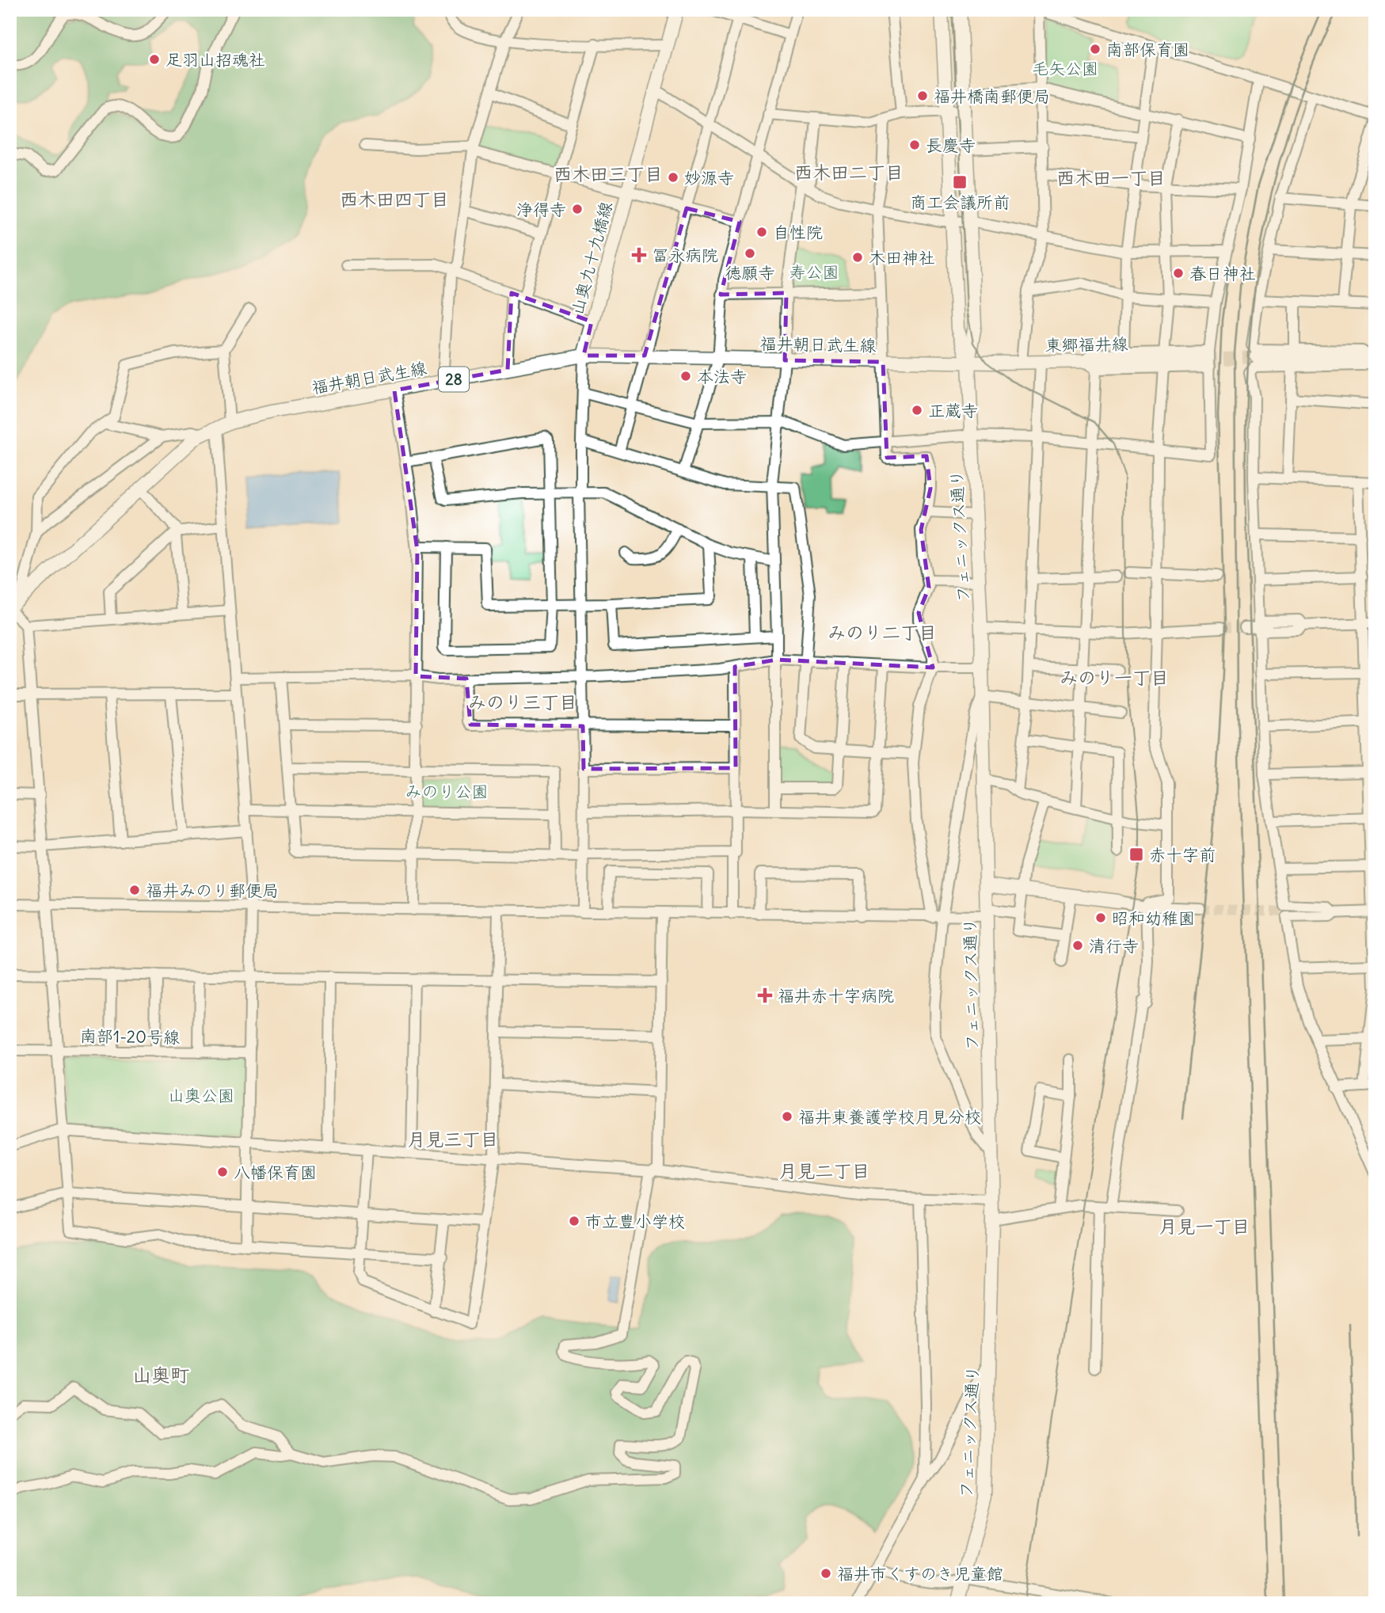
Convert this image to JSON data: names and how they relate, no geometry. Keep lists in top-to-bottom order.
{
  "streets": {
    "main road": [
      "山奥九十九橋線",
      "福井朝日武生線",
      "東郷福井線",
      "28",
      "フェニックス通り"
    ],
    "street": ["南部1-20号線"]
  },
  "crossings": [
    ["山奥九十九橋線", "福井朝日武生線"],
    ["福井朝日武生線", "東郷福井線"],
    ["福井朝日武生線", "フェニックス通り"],
    ["東郷福井線", "フェニックス通り"]
  ],
  "districts": [
    "西木田二丁目",
    "西木田三丁目",
    "西木田一丁目",
    "西木田四丁目",
    "みのり二丁目",
    "みのり一丁目",
    "みのり三丁目",
    "月見三丁目",
    "月見二丁目",
    "月見一丁目",
    "山奥町"
  ],
  "parks": [
    "毛矢公園",
    "寿公園",
    "みのり公園",
    "山奥公園"
  ],
  "places": {
    "other": [
      "南部保育園",
      "足羽山招魂社",
      "福井橋南郵便局",
      "長慶寺",
      "妙源寺",
      "浄得寺",
      "自性院",
      "徳願寺",
      "木田神社",
      "春日神社",
      "本法寺",
      "正蔵寺",
      "福井みのり郵便局",
      "昭和幼稚園",
      "清行寺",
      "福井東養護学校月見分校",
      "八幡保育園",
      "市立豊小学校",
      "福井市くすのき児童館"
    ],
    "transit": ["商工会議所前", "赤十字前"],
    "health": ["冨永病院", "福井赤十字病院"]
  }
}
